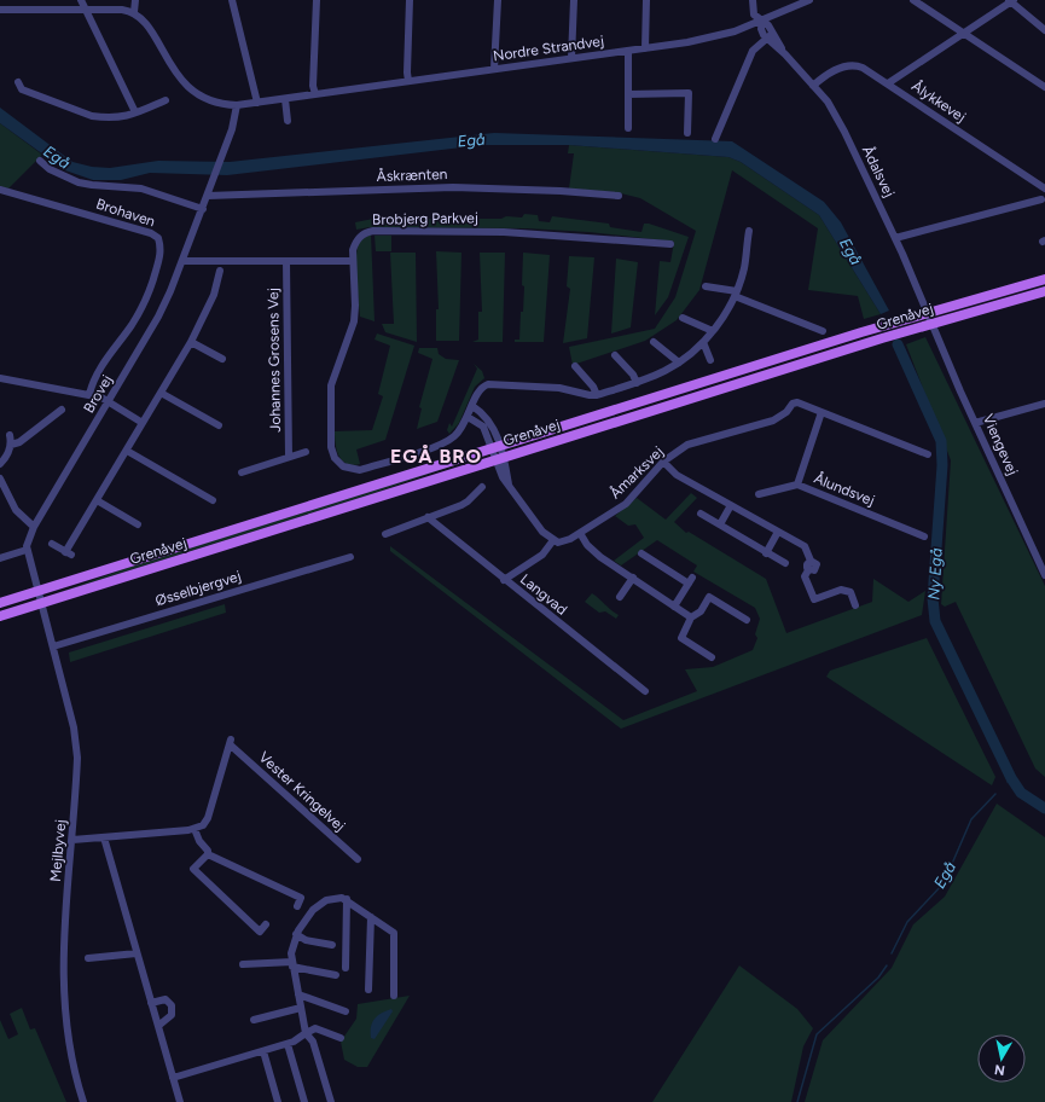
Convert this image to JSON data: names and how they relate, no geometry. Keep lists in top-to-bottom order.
{
  "streets": {
    "main road": ["Grenåvej"],
    "street": [
      "Nordre Strandvej",
      "Ålykkevej",
      "Ådalsvej",
      "Åskrænten",
      "Brohaven",
      "Brobjerg Parkvej",
      "Johannes Grosens Vej",
      "Brovej",
      "Viengevej",
      "Åmarksvej",
      "Ålundsvej",
      "Øsselbjergvej",
      "Langvad",
      "Vester Kringelvej",
      "Mejlbyvej"
    ]
  },
  "crossings": [
    ["Nordre Strandvej", "Brovej"],
    ["Ålykkevej", "Ådalsvej"],
    ["Ådalsvej", "Grenåvej"],
    ["Ådalsvej", "Viengevej"],
    ["Åskrænten", "Brovej"],
    ["Grenåvej", "Viengevej"],
    ["Grenåvej", "Mejlbyvej"],
    ["Åmarksvej", "Ålundsvej"],
    ["Øsselbjergvej", "Mejlbyvej"]
  ],
  "districts": ["EGÅ BRO"],
  "water": ["Egå", "Ny Egå"],
  "north": "bottom"
}
